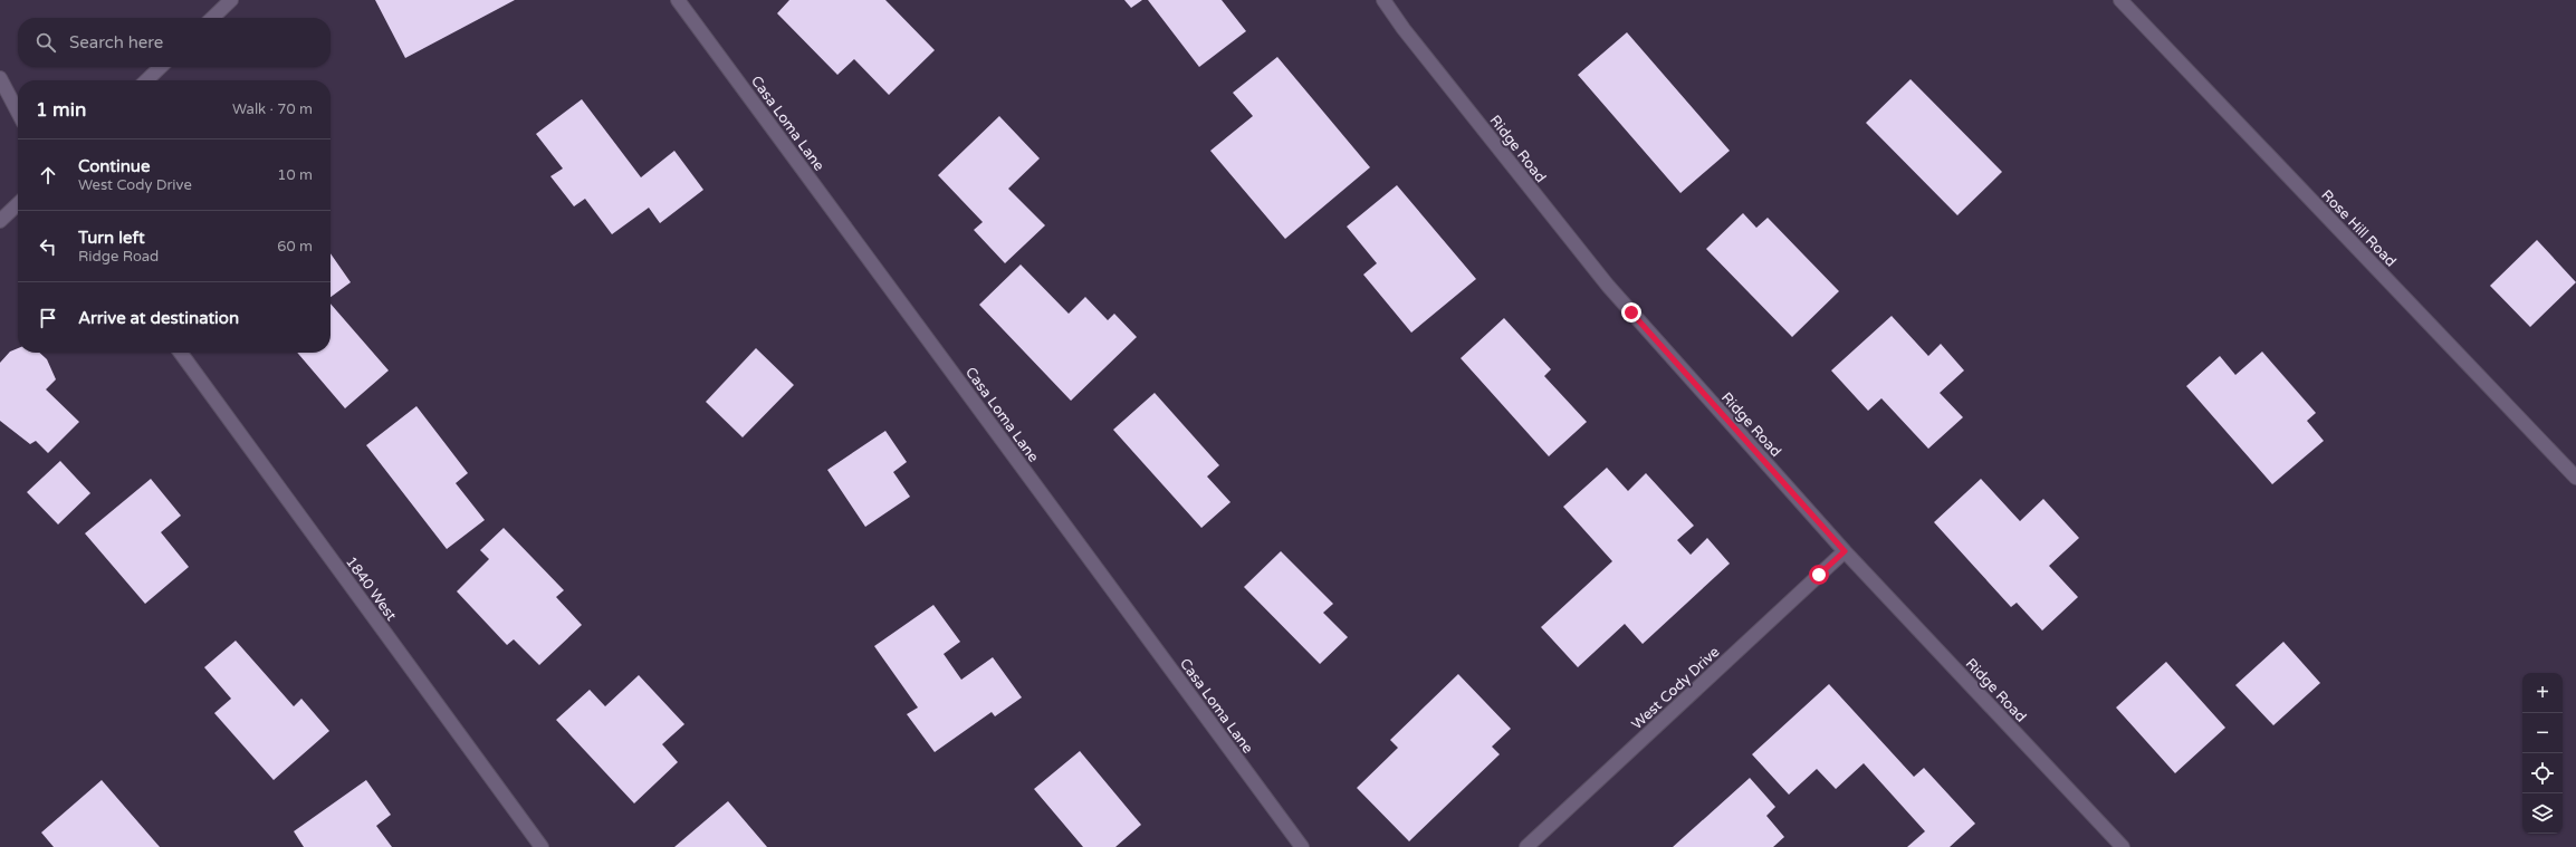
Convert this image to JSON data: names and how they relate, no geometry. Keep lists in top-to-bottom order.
{
  "streets": {
    "street": [
      "Casa Loma Lane",
      "Ridge Road",
      "Rose Hill Road",
      "1840 West",
      "West Cody Drive"
    ]
  },
  "crossings": [
    ["Ridge Road", "West Cody Drive"]
  ],
  "page": {
    "search": "Search here",
    "heading": ["1 min", "Walk · 70 m"],
    "list": [
      ["Continue", "West Cody Drive", "10 m"],
      ["Turn left", "Ridge Road", "60 m"],
      "Arrive at destination"
    ],
    "map_buttons": ["+", "−"]
  }
}
